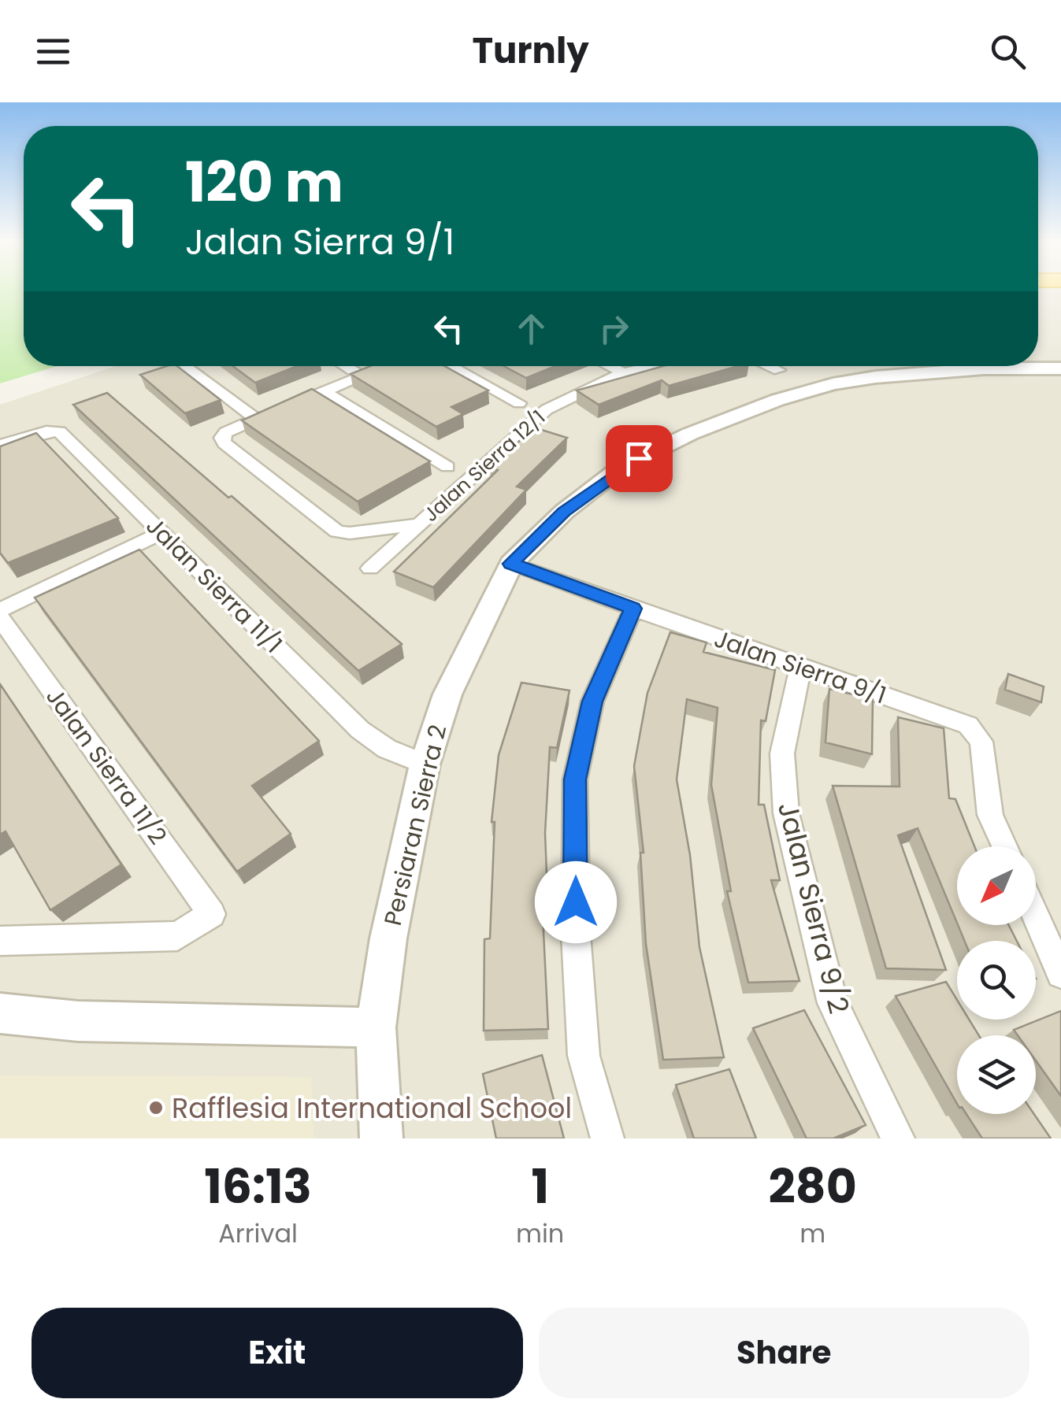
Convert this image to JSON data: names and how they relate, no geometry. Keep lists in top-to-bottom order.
{
  "streets": {
    "street": [
      "Jalan Sierra 12/1",
      "Jalan Sierra 11/1",
      "Jalan Sierra 9/1",
      "Jalan Sierra 11/2",
      "Persiaran Sierra 2",
      "Jalan Sierra 9/2"
    ]
  },
  "crossings": [
    ["Jalan Sierra 11/1", "Persiaran Sierra 2"],
    ["Jalan Sierra 9/1", "Persiaran Sierra 2"],
    ["Jalan Sierra 9/1", "Jalan Sierra 9/2"]
  ],
  "places": ["Rafflesia International School"],
  "north": "bottom left",
  "page": {
    "header": "Turnly",
    "turn": ["120 m", "Jalan Sierra 9/1"],
    "eta": [
      "16:13",
      "Arrival",
      "1",
      "min",
      "280",
      "m"
    ],
    "buttons": ["Exit", "Share"]
  }
}
